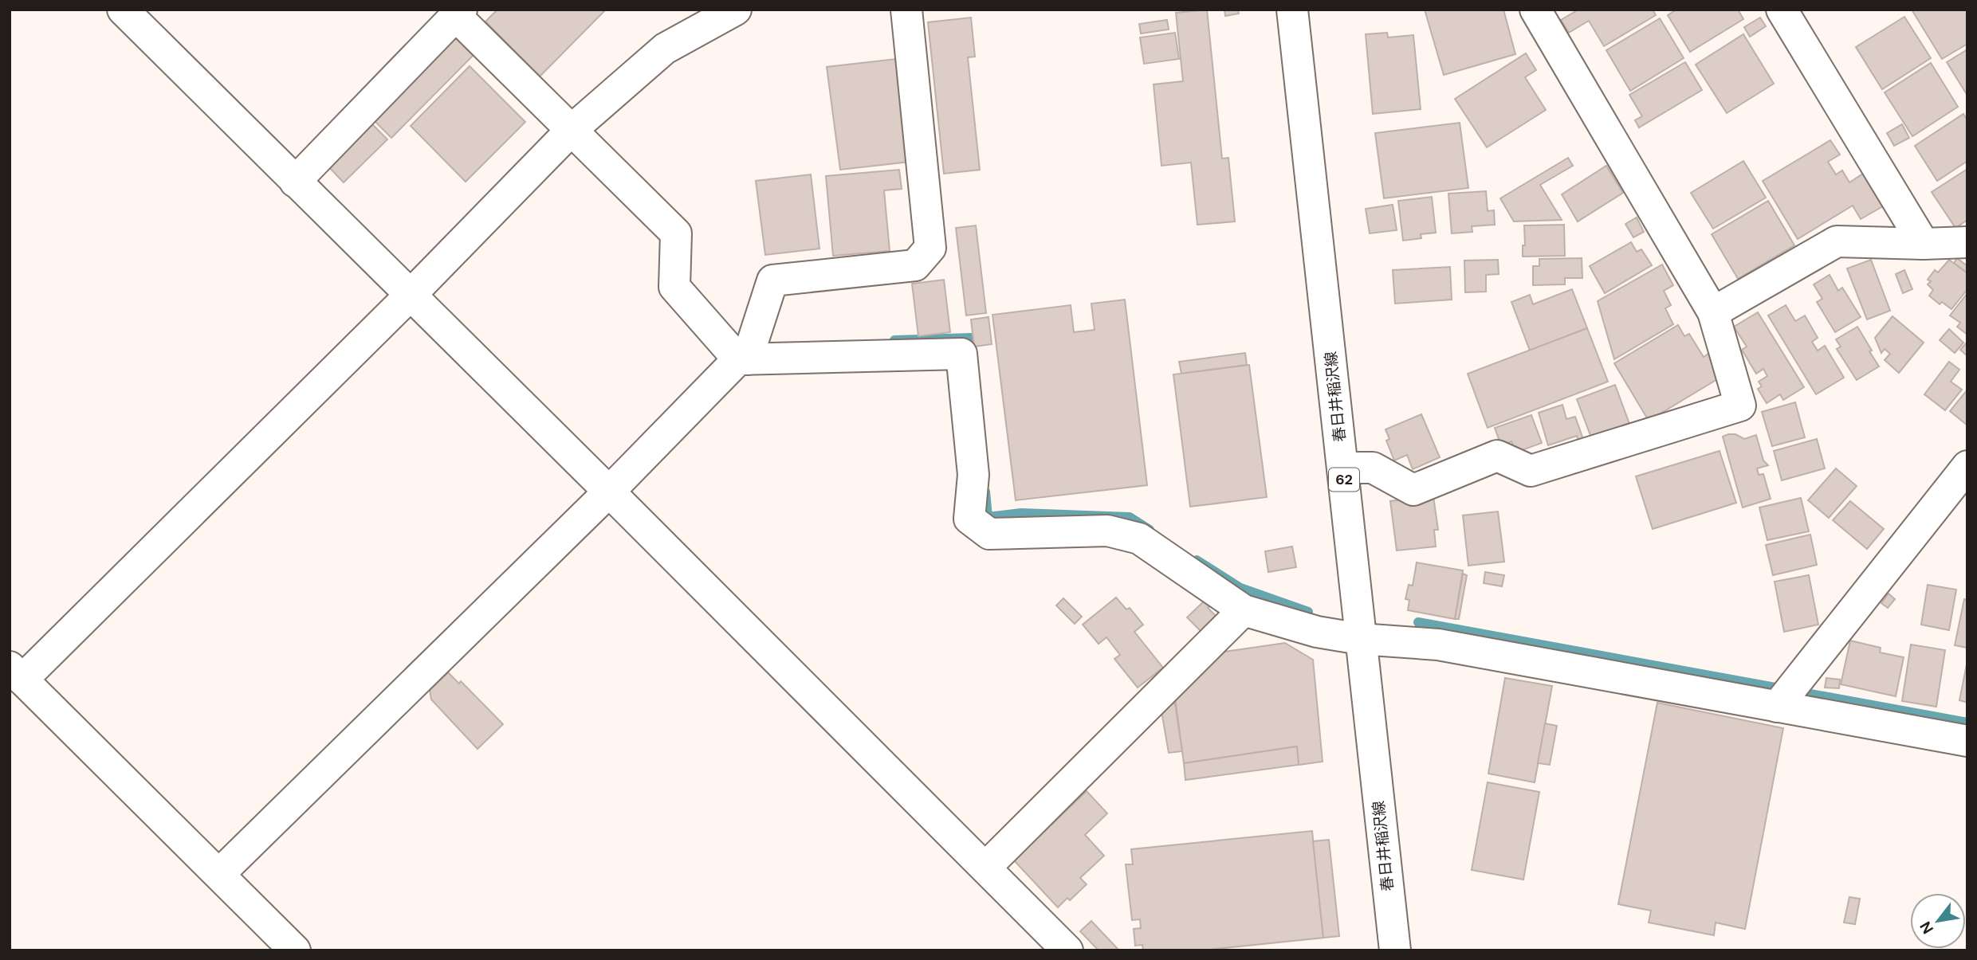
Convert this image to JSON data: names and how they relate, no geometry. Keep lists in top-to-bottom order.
{
  "streets": {
    "street": ["春日井稲沢線", "62"]
  },
  "north": "bottom left"
}
